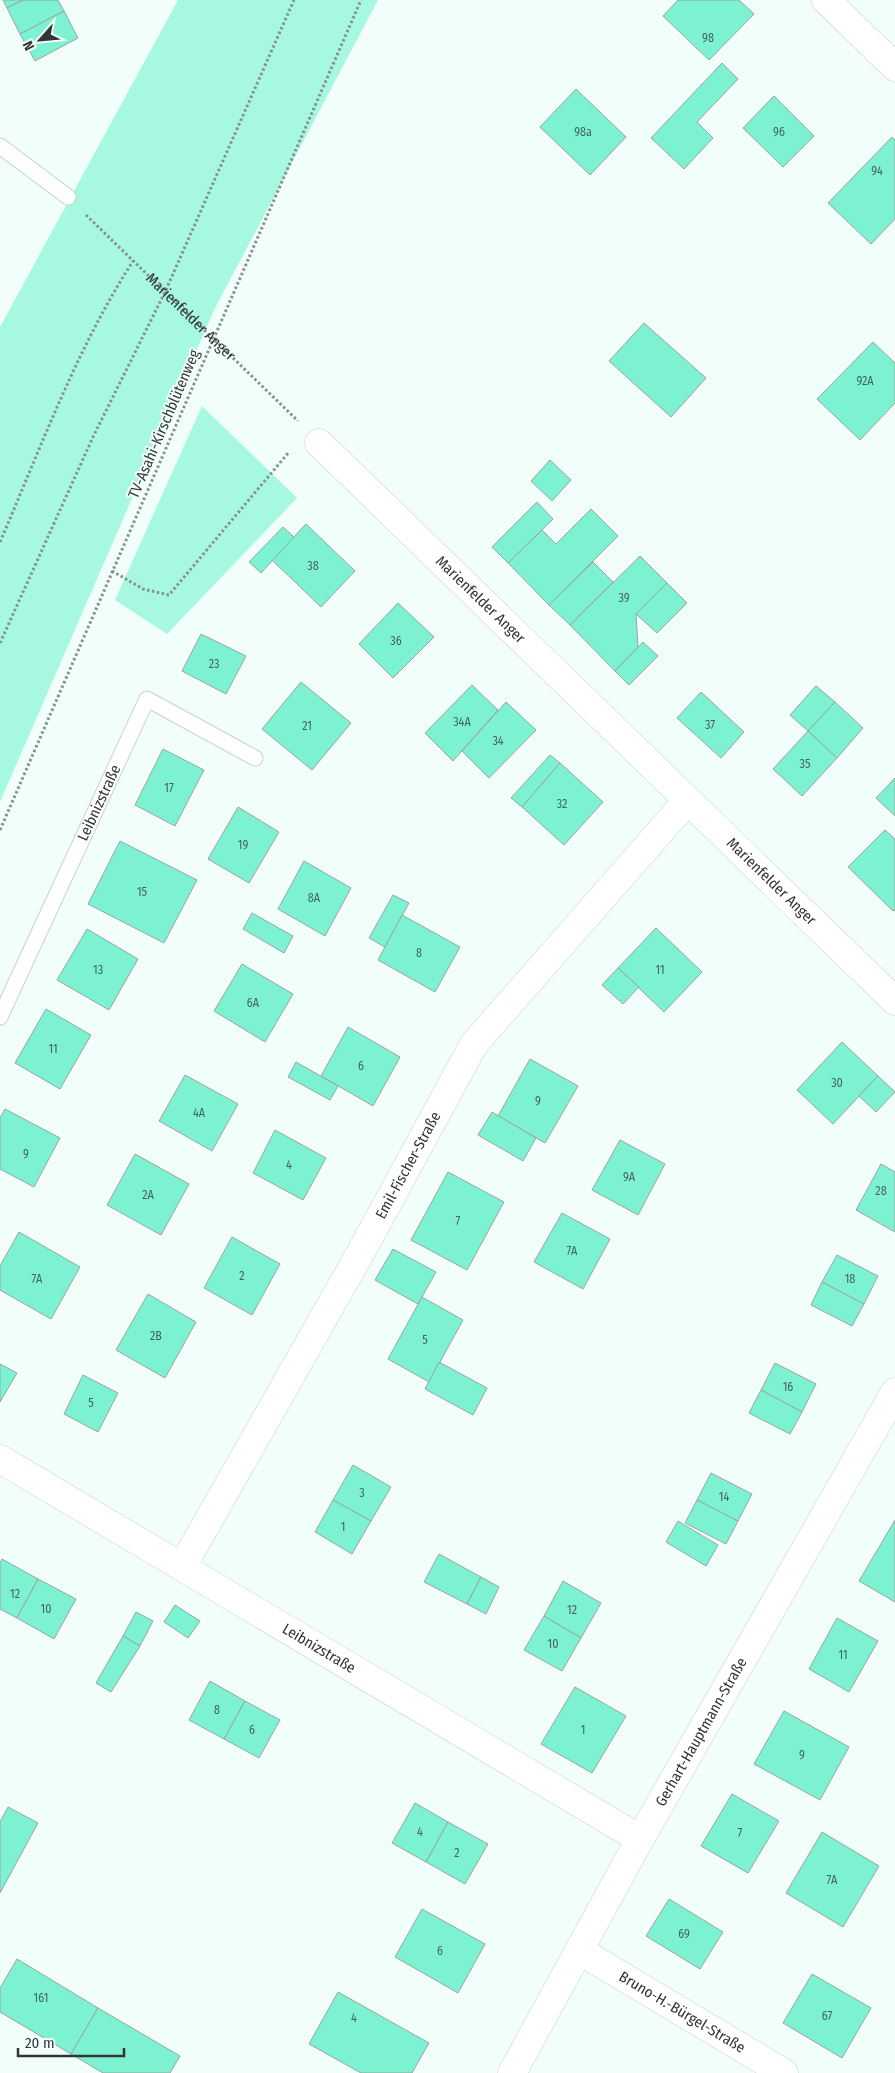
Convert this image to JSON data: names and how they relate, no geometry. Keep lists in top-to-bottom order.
{
  "streets": {
    "street": [
      "Marienfelder Anger",
      "Leibnizstraße",
      "Emil-Fischer-Straße",
      "Gerhart-Hauptmann-Straße",
      "Bruno-H.-Bürgel-Straße"
    ],
    "path": ["TV-Asahi-Kirschblütenweg"]
  },
  "crossings": [
    ["Marienfelder Anger", "TV-Asahi-Kirschblütenweg"],
    ["Marienfelder Anger", "Emil-Fischer-Straße"],
    ["Leibnizstraße", "Emil-Fischer-Straße"],
    ["Leibnizstraße", "Gerhart-Hauptmann-Straße"],
    ["Gerhart-Hauptmann-Straße", "Bruno-H.-Bürgel-Straße"]
  ],
  "house_numbers": [
    "98",
    "98a",
    "96",
    "94",
    "92A",
    "38",
    "39",
    "36",
    "23",
    "34A",
    "37",
    "21",
    "34",
    "35",
    "17",
    "32",
    "19",
    "15",
    "8A",
    "8",
    "13",
    "11",
    "6A",
    "11",
    "6",
    "30",
    "9",
    "4A",
    "9",
    "4",
    "9A",
    "28",
    "2A",
    "7",
    "7A",
    "2",
    "7A",
    "18",
    "2B",
    "5",
    "16",
    "5",
    "3",
    "14",
    "1",
    "12",
    "10",
    "12",
    "10",
    "11",
    "8",
    "6",
    "1",
    "9",
    "4",
    "7",
    "2",
    "7A",
    "69",
    "6",
    "161",
    "67",
    "4"
  ],
  "scale_bar": "20 m",
  "north": "bottom left"
}
